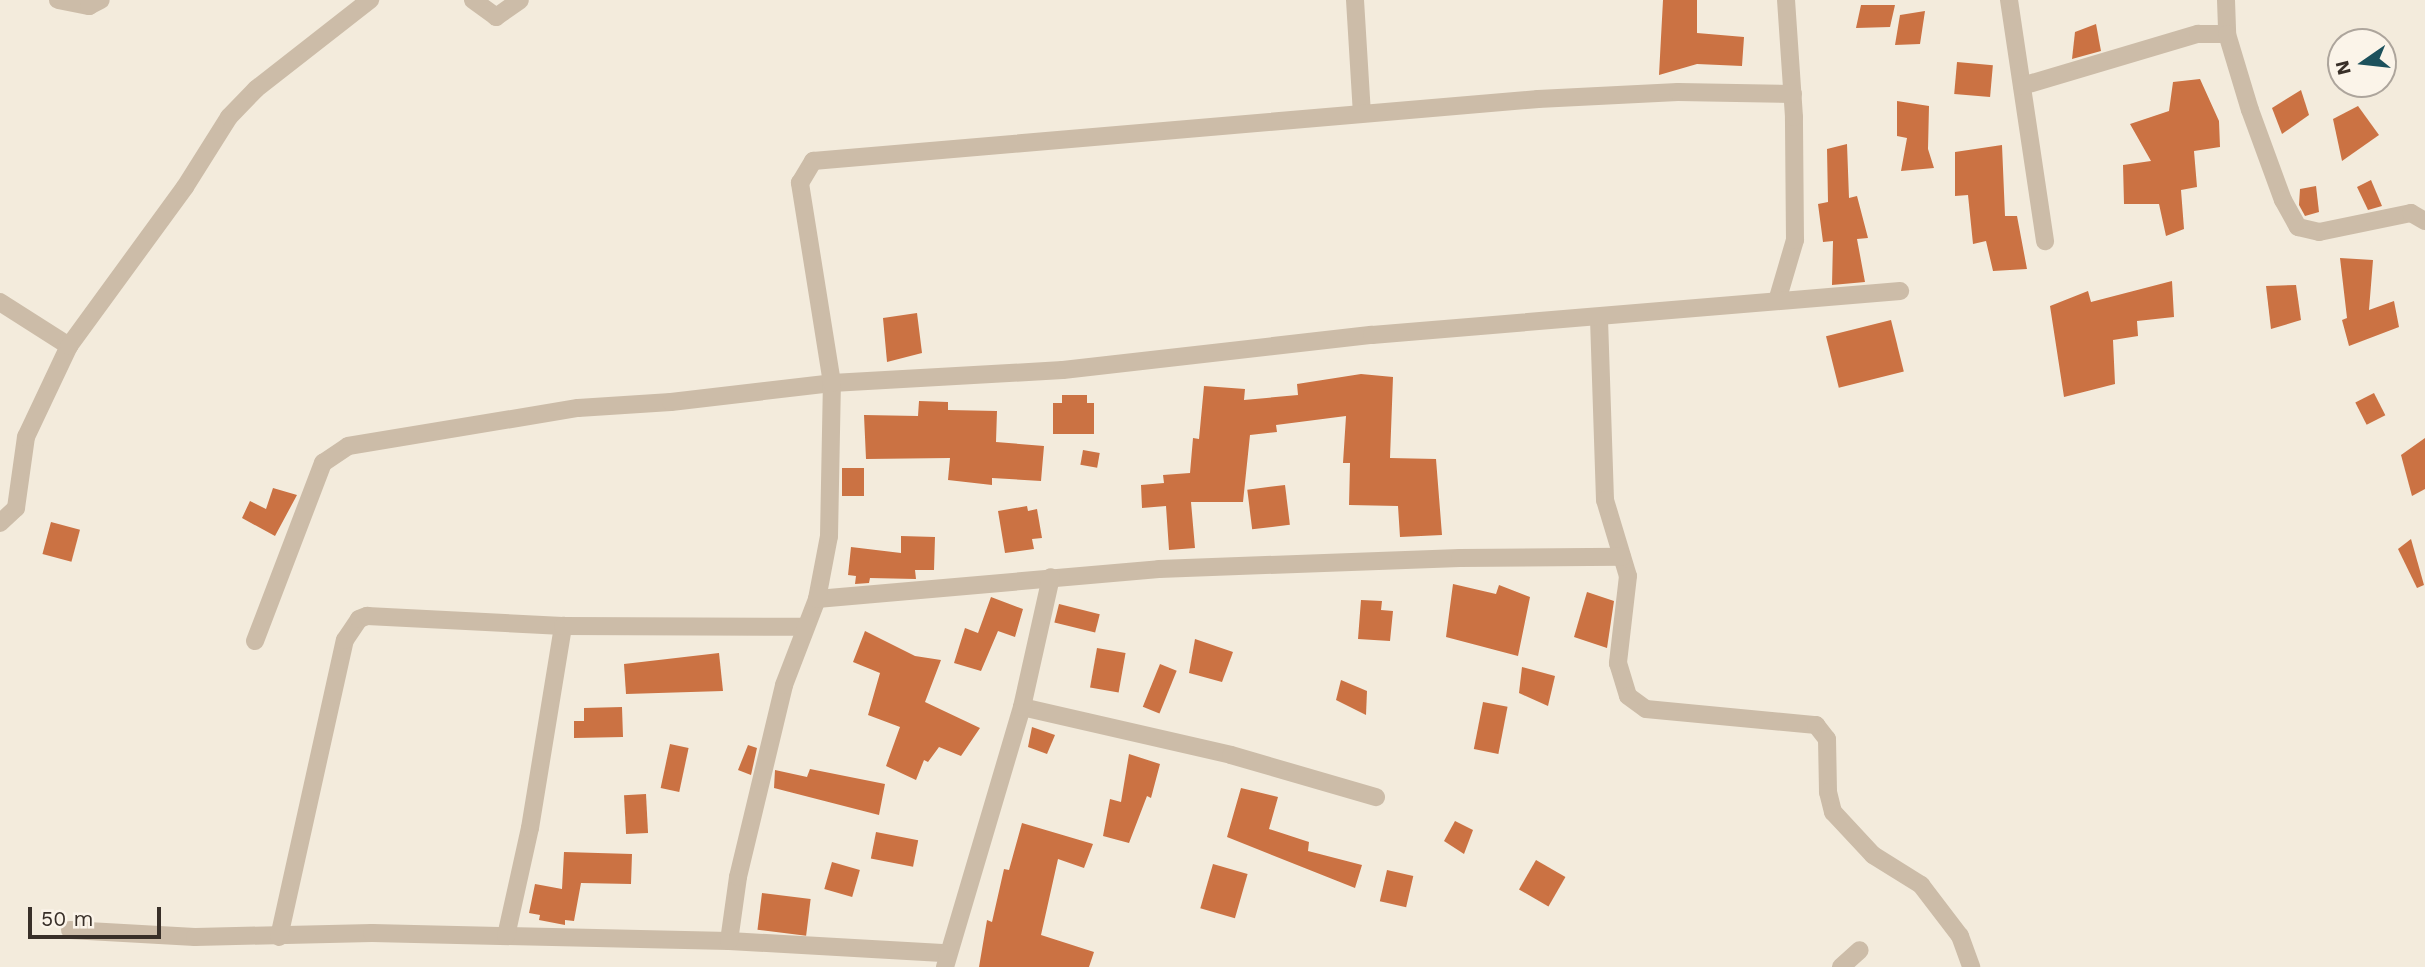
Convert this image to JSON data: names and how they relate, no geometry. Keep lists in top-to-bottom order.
{
  "scale_bar": "50 m",
  "north": "left"
}
